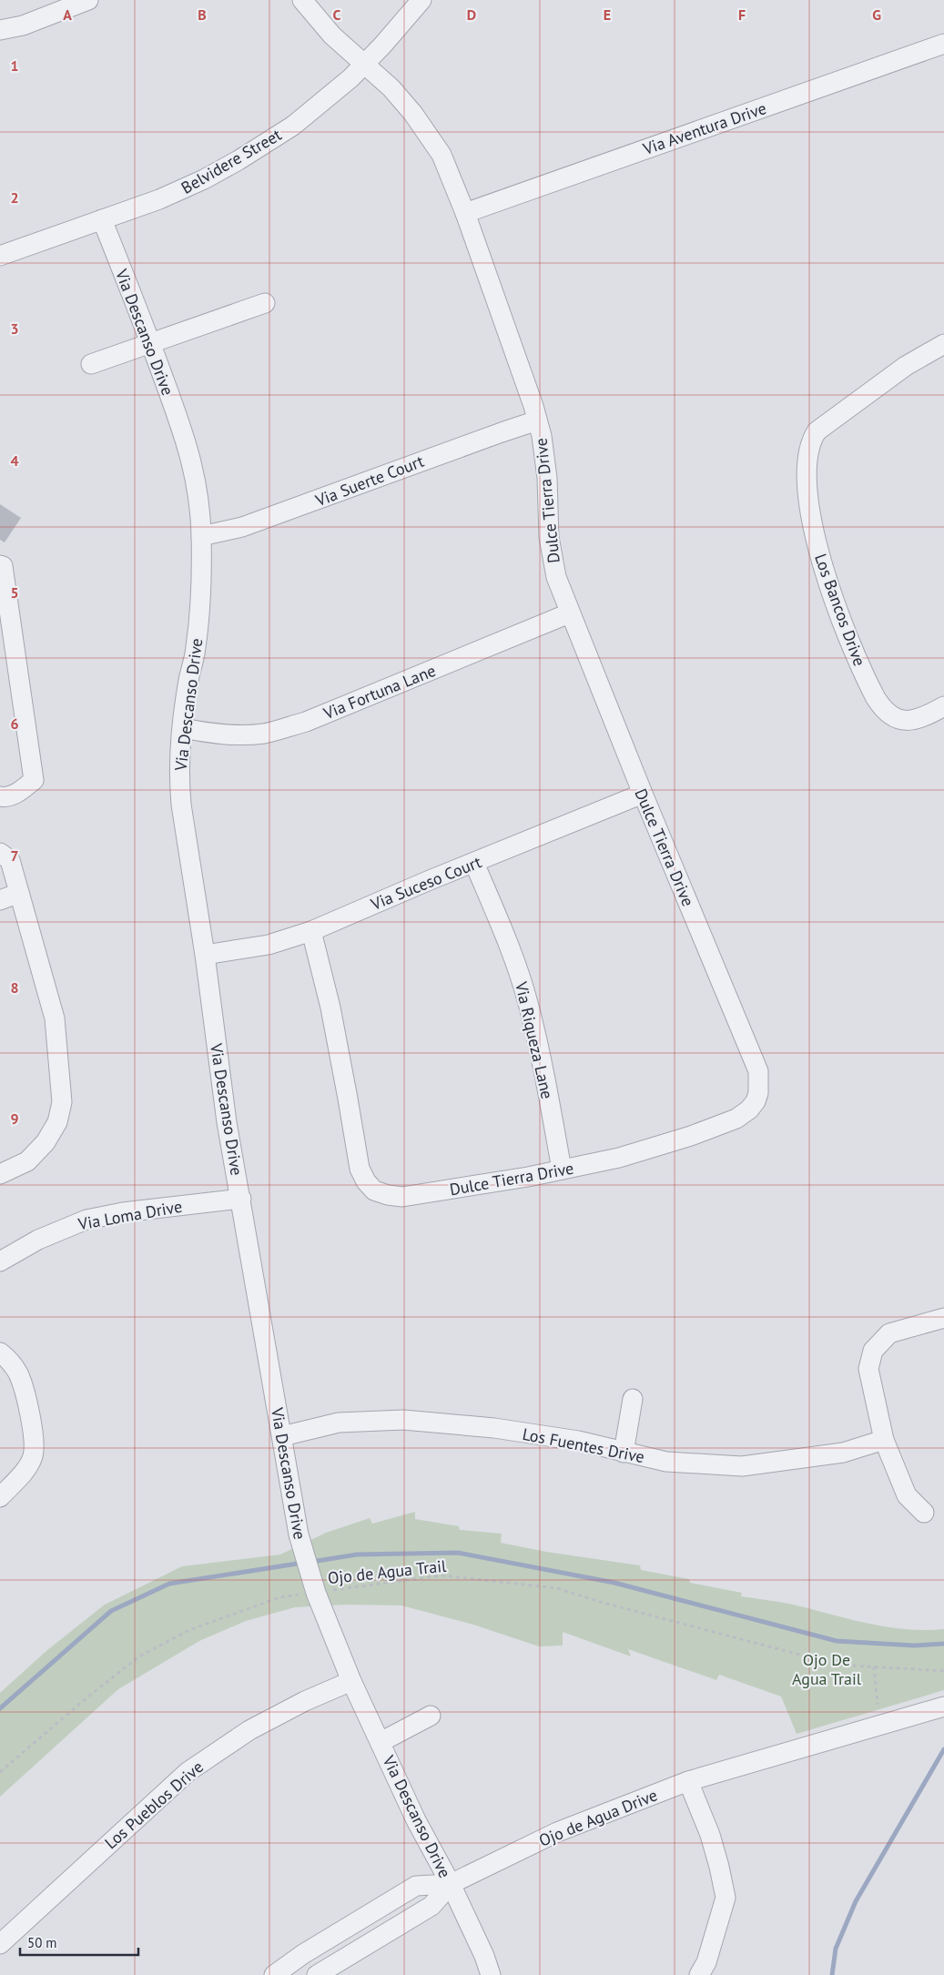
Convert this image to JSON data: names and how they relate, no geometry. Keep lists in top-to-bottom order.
{
  "streets": {
    "street": [
      "Via Aventura Drive",
      "Belvidere Street",
      "Via Descanso Drive",
      "Via Suerte Court",
      "Dulce Tierra Drive",
      "Los Bancos Drive",
      "Via Fortuna Lane",
      "Via Suceso Court",
      "Via Riqueza Lane",
      "Via Loma Drive",
      "Los Fuentes Drive",
      "Los Pueblos Drive",
      "Ojo de Agua Drive"
    ],
    "path": ["Ojo de Agua Trail"]
  },
  "crossings": [
    ["Via Aventura Drive", "Dulce Tierra Drive"],
    ["Belvidere Street", "Via Descanso Drive"],
    ["Belvidere Street", "Dulce Tierra Drive"],
    ["Via Descanso Drive", "Via Suerte Court"],
    ["Via Descanso Drive", "Via Fortuna Lane"],
    ["Via Descanso Drive", "Via Suceso Court"],
    ["Via Descanso Drive", "Via Loma Drive"],
    ["Via Descanso Drive", "Los Fuentes Drive"],
    ["Via Descanso Drive", "Ojo de Agua Trail"],
    ["Via Descanso Drive", "Los Pueblos Drive"],
    ["Via Descanso Drive", "Ojo de Agua Drive"],
    ["Via Suerte Court", "Dulce Tierra Drive"],
    ["Dulce Tierra Drive", "Via Fortuna Lane"],
    ["Dulce Tierra Drive", "Via Suceso Court"],
    ["Dulce Tierra Drive", "Via Riqueza Lane"],
    ["Via Suceso Court", "Via Riqueza Lane"]
  ],
  "parks": ["Ojo De Agua Trail"],
  "scale_bar": "50 m",
  "grid": {
    "columns": [
      "A",
      "B",
      "C",
      "D",
      "E",
      "F",
      "G"
    ],
    "rows": [
      "1",
      "2",
      "3",
      "4",
      "5",
      "6",
      "7",
      "8",
      "9"
    ]
  }
}
